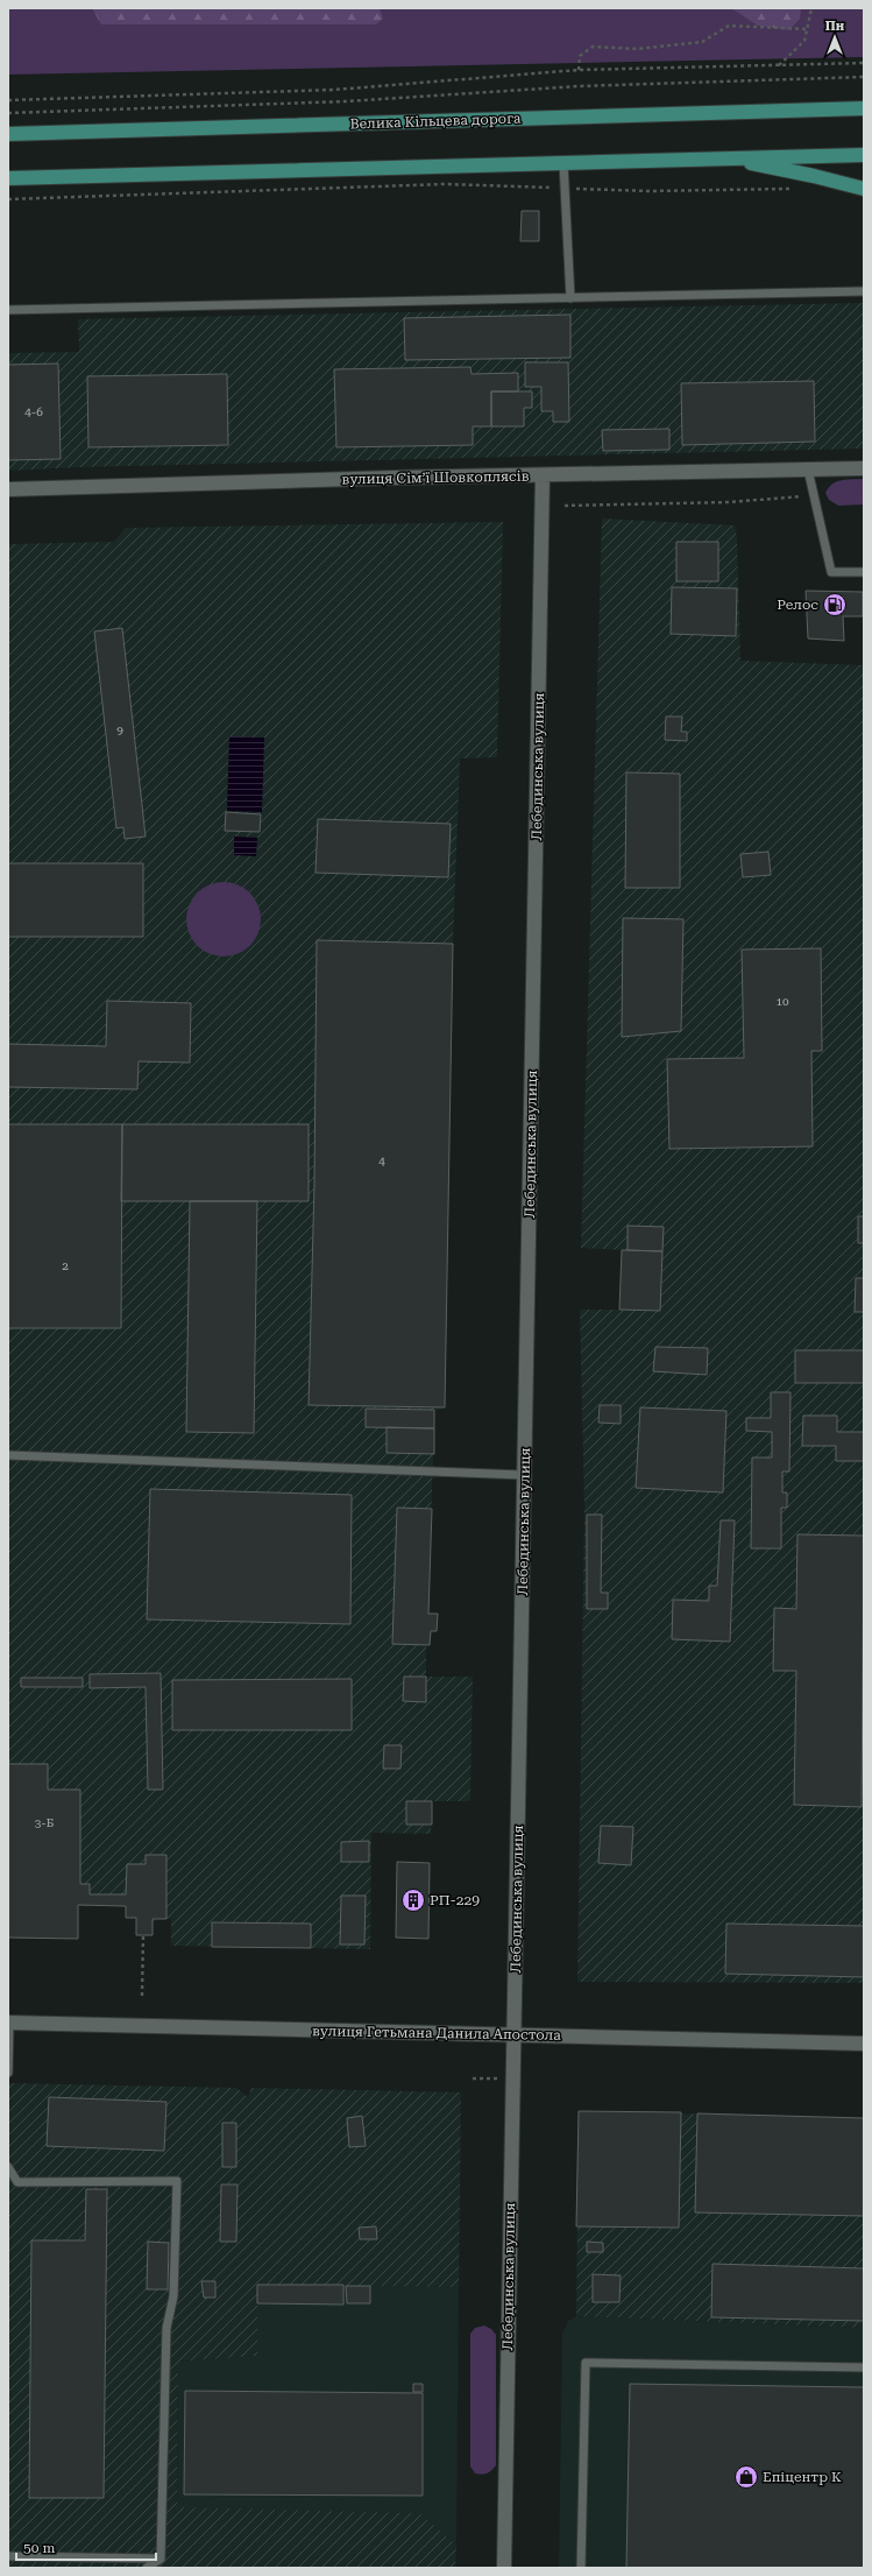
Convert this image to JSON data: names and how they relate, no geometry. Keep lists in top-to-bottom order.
{
  "streets": {
    "main road": ["Велика Кільцева дорога"],
    "street": ["вулиця Сімʼї Шовкоплясів", "Лебединська вулиця", "вулиця Гетьмана Данила Апостола"]
  },
  "crossings": [
    ["вулиця Сімʼї Шовкоплясів", "Лебединська вулиця"],
    ["Лебединська вулиця", "вулиця Гетьмана Данила Апостола"]
  ],
  "places": {
    "fuel station": ["Релос"],
    "building": ["РП-229"],
    "shop": ["Епіцентр К"]
  },
  "house_numbers": [
    "4-6",
    "9",
    "10",
    "4",
    "2",
    "3-Б"
  ],
  "scale_bar": "50 m",
  "north": "top"
}
